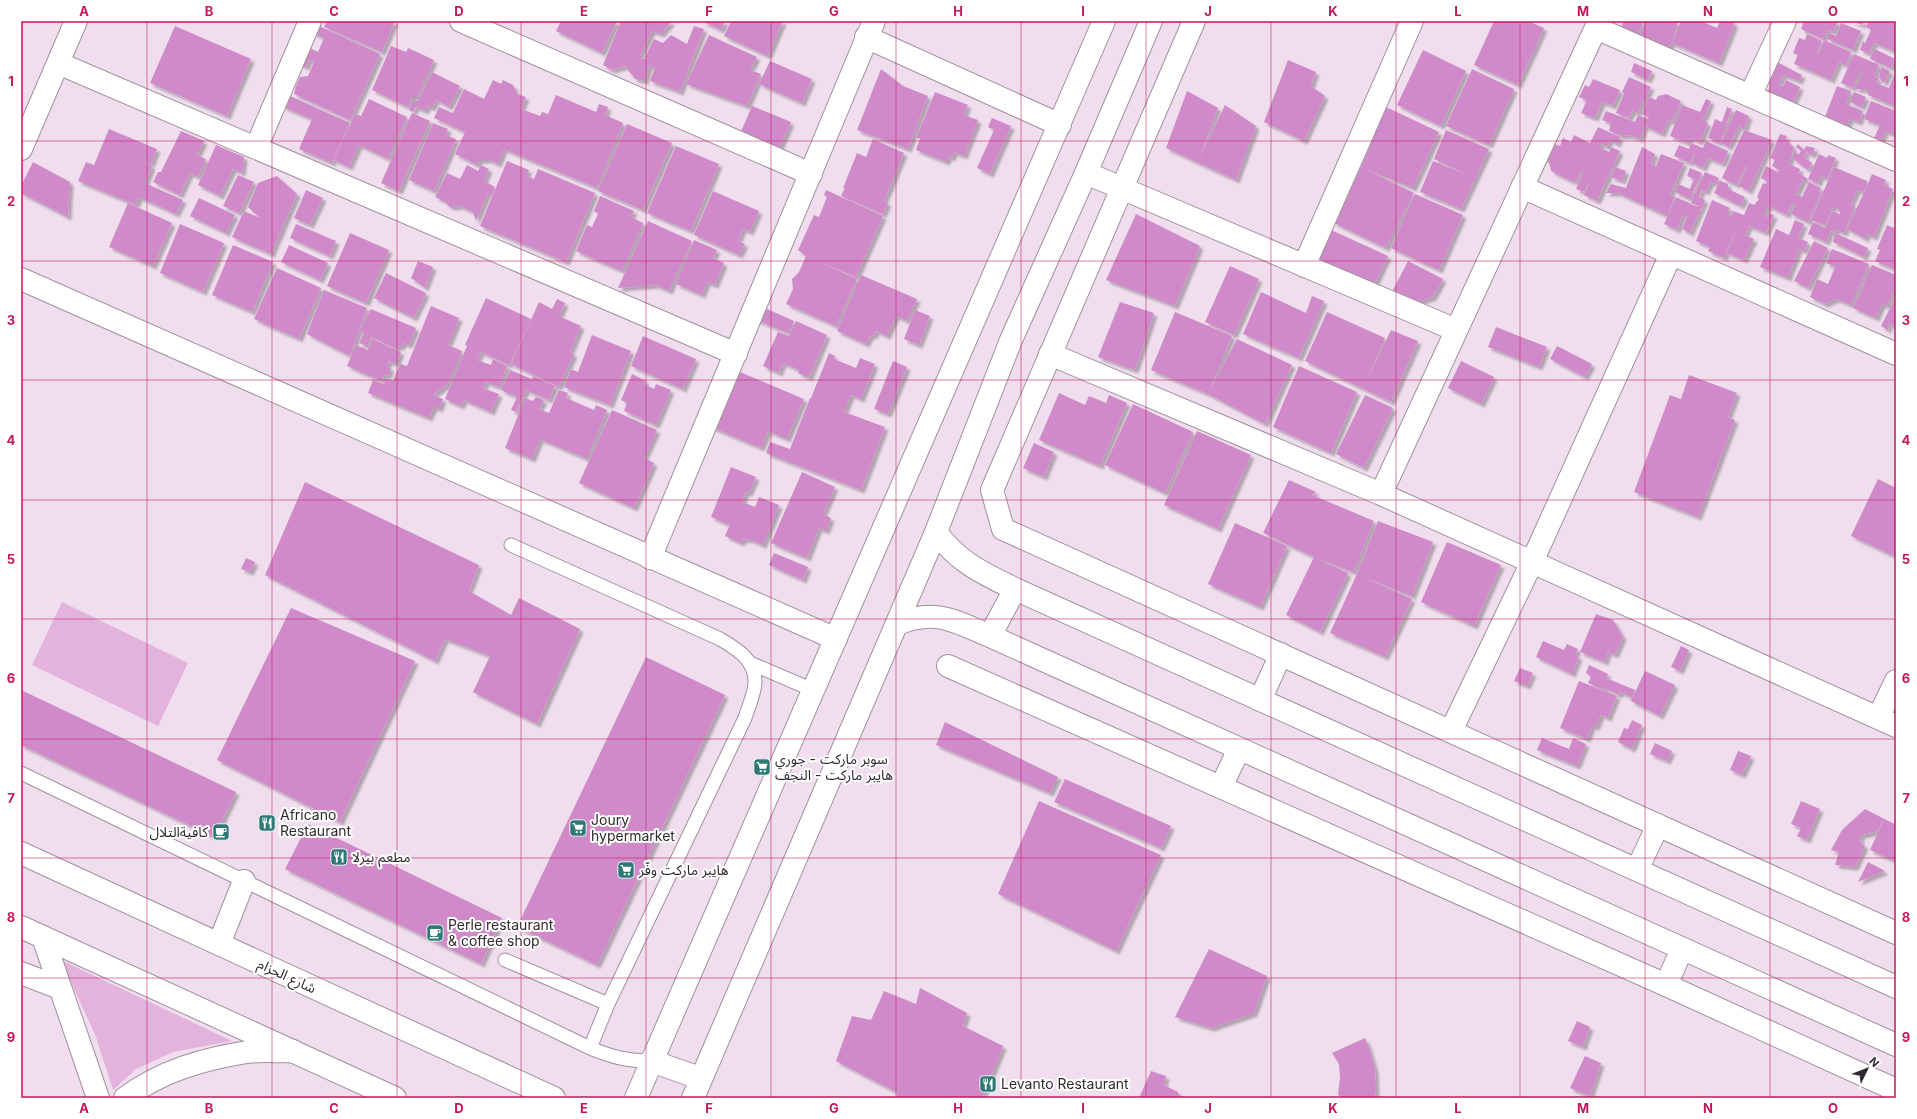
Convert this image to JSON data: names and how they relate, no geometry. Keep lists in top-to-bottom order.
{
  "streets": {
    "street": ["شارع الحزام"]
  },
  "places": {
    "supermarket": ["سوبر ماركت - جوري هايبر ماركت - النجف", "Joury hypermarket", "هايبر ماركت وفّر"],
    "restaurant": ["Africano Restaurant", "مطعم بيرلا", "Levanto Restaurant"],
    "cafe": ["كافيةالتلال", "Perle restaurant & coffee shop"]
  },
  "north": "top right",
  "grid": {
    "columns": [
      "A",
      "B",
      "C",
      "D",
      "E",
      "F",
      "G",
      "H",
      "I",
      "J",
      "K",
      "L",
      "M",
      "N",
      "O"
    ],
    "rows": [
      "1",
      "2",
      "3",
      "4",
      "5",
      "6",
      "7",
      "8",
      "9"
    ]
  }
}
